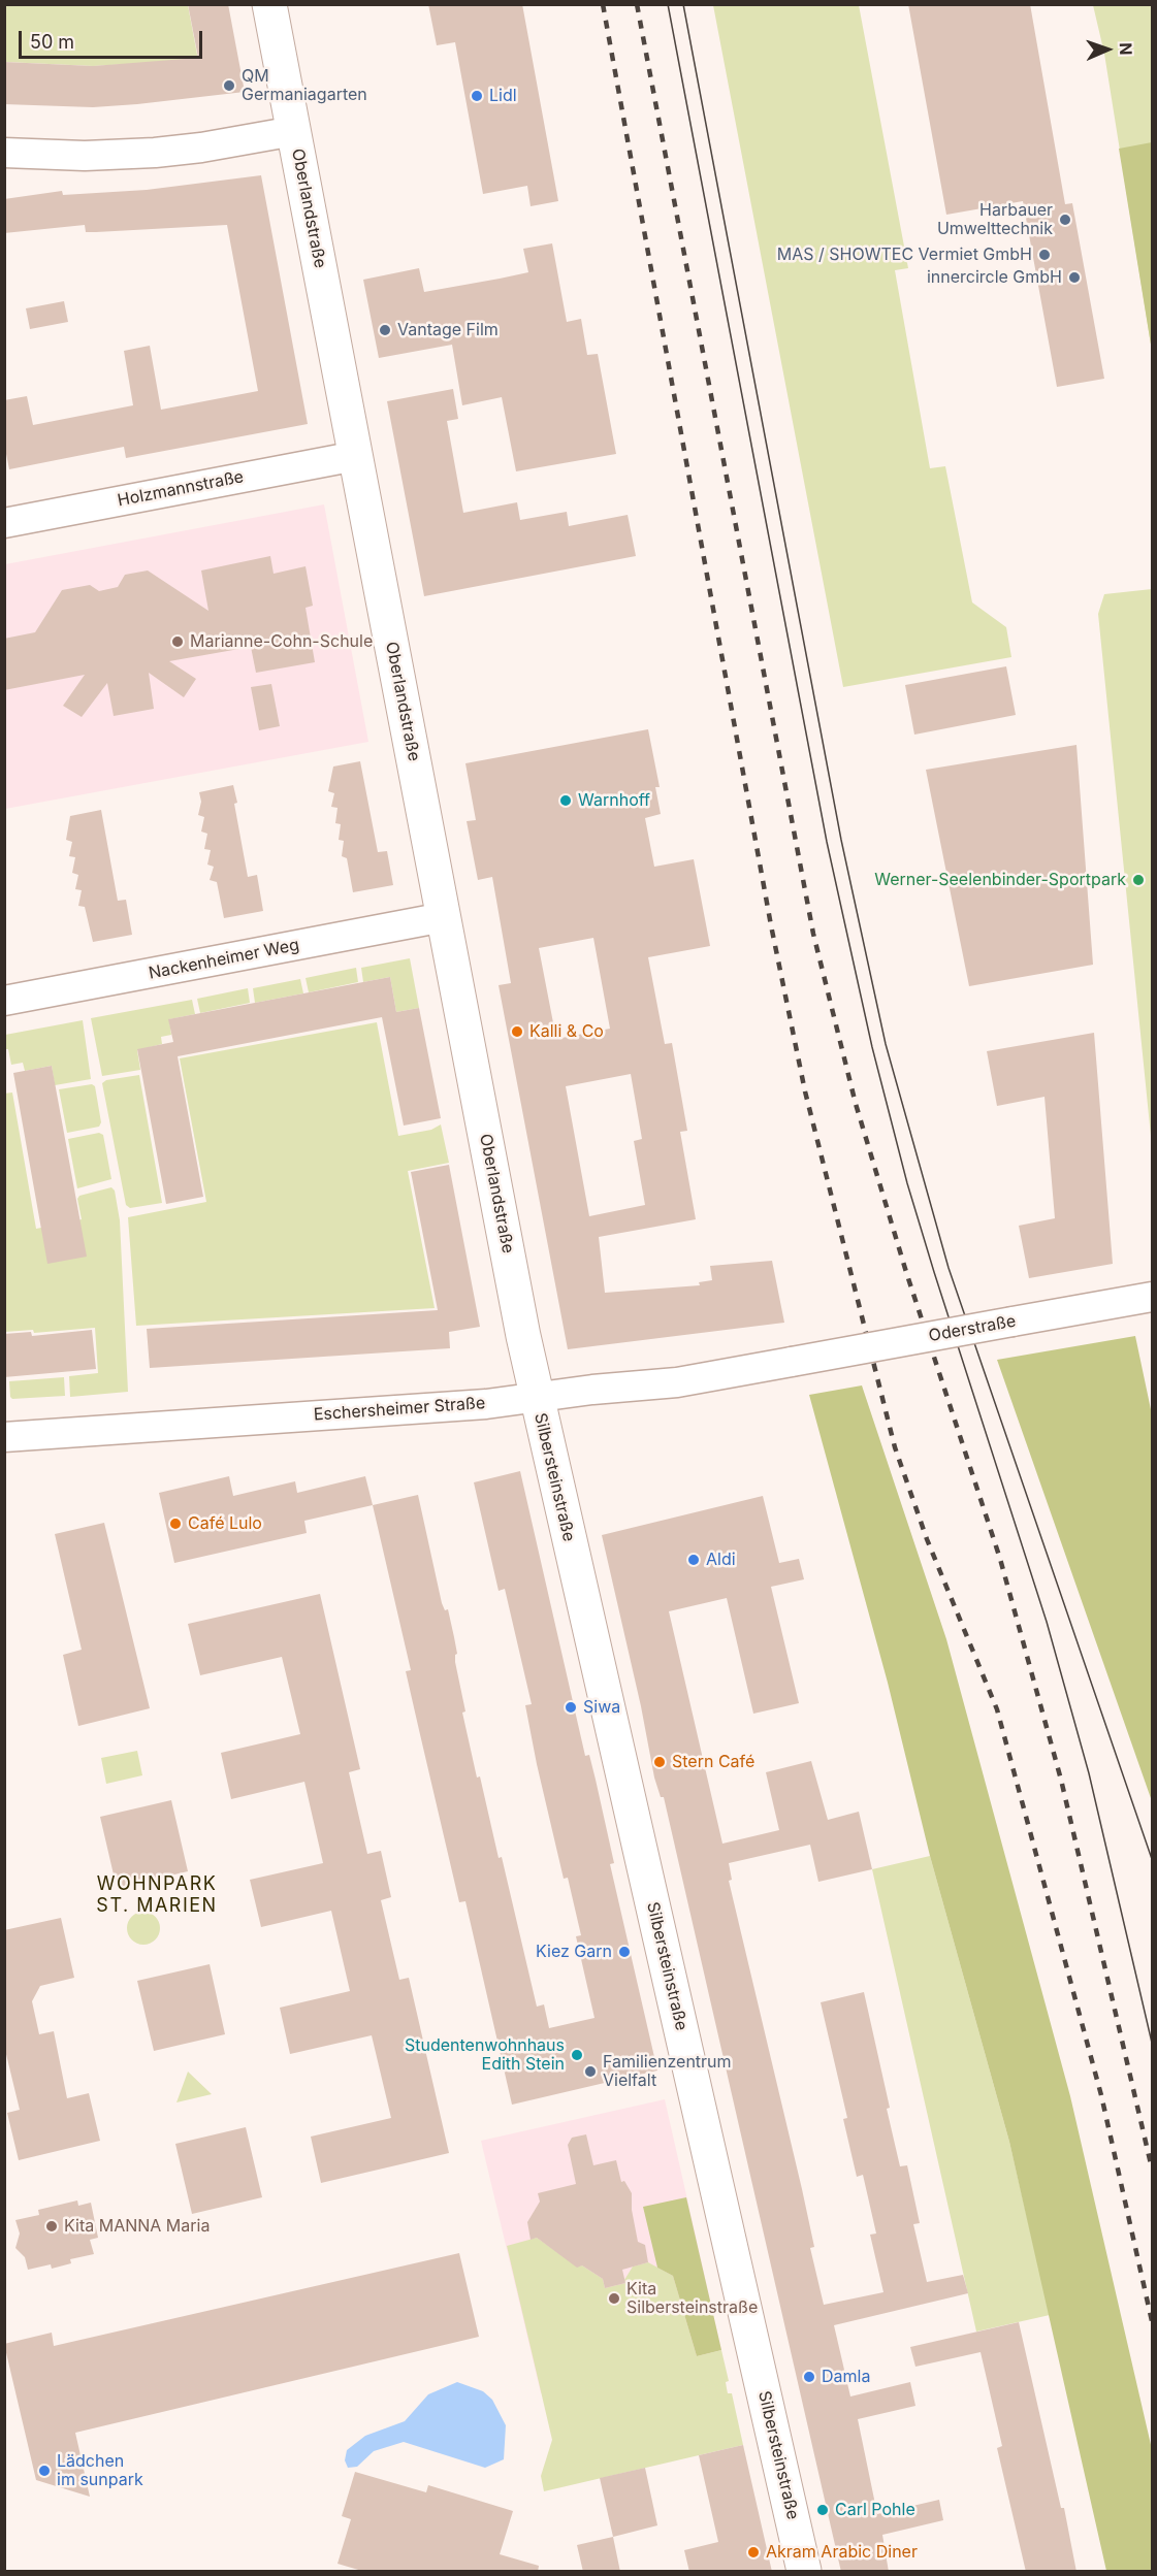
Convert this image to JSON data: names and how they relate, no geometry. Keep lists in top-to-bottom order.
{
  "streets": {
    "street": [
      "Oberlandstraße",
      "Holzmannstraße",
      "Nackenheimer Weg",
      "Oderstraße",
      "Eschersheimer Straße",
      "Silbersteinstraße"
    ]
  },
  "crossings": [
    ["Oberlandstraße", "Holzmannstraße"],
    ["Oberlandstraße", "Nackenheimer Weg"],
    ["Oberlandstraße", "Eschersheimer Straße"],
    ["Oberlandstraße", "Silbersteinstraße"],
    ["Oderstraße", "Eschersheimer Straße"],
    ["Eschersheimer Straße", "Silbersteinstraße"]
  ],
  "districts": ["WOHNPARK ST. MARIEN"],
  "places": [
    "QM Germaniagarten",
    "Lidl",
    "Harbauer Umwelttechnik",
    "MAS / SHOWTEC Vermiet GmbH",
    "innercircle GmbH",
    "Vantage Film",
    "Marianne-Cohn-Schule",
    "Warnhoff",
    "Werner-Seelenbinder-Sportpark",
    "Kalli & Co",
    "Café Lulo",
    "Aldi",
    "Siwa",
    "Stern Café",
    "Kiez Garn",
    "Studentenwohnhaus Edith Stein",
    "Familienzentrum Vielfalt",
    "Kita MANNA Maria",
    "Kita Silbersteinstraße",
    "Damla",
    "Lädchen im sunpark",
    "Carl Pohle",
    "Akram Arabic Diner"
  ],
  "scale_bar": "50 m",
  "north": "right"
}
